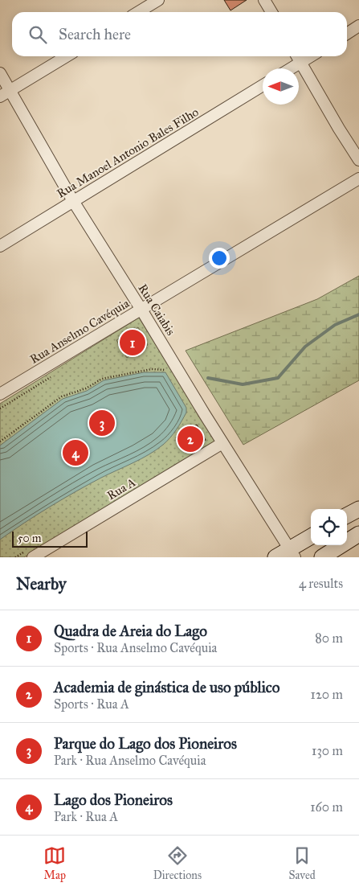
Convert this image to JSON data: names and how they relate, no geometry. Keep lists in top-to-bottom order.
{
  "streets": {
    "street": [
      "Rua Manoel Antonio Bales Filho",
      "Rua Caiabis",
      "Rua Anselmo Cavéquia",
      "Rua A"
    ]
  },
  "crossings": [
    ["Rua Manoel Antonio Bales Filho", "Rua Caiabis"],
    ["Rua Caiabis", "Rua Anselmo Cavéquia"],
    ["Rua Caiabis", "Rua A"]
  ],
  "scale_bar": "50 m",
  "north": "left",
  "page": {
    "search": "Search here",
    "pins": [
      "1",
      "3",
      "2",
      "4"
    ],
    "scale": "50 m",
    "heading": ["Nearby", "4 results"],
    "list": [
      {
        "mark": "1",
        "name": "Quadra de Areia do Lago",
        "note": "Sports · Rua Anselmo Cavéquia",
        "value": "80 m"
      },
      {
        "mark": "2",
        "name": "Academia de ginástica de uso público",
        "note": "Sports · Rua A",
        "value": "120 m"
      },
      {
        "mark": "3",
        "name": "Parque do Lago dos Pioneiros",
        "note": "Park · Rua Anselmo Cavéquia",
        "value": "130 m"
      },
      {
        "mark": "4",
        "name": "Lago dos Pioneiros",
        "note": "Park · Rua A",
        "value": "160 m"
      }
    ],
    "nav": ["Map", "Directions", "Saved"]
  }
}
